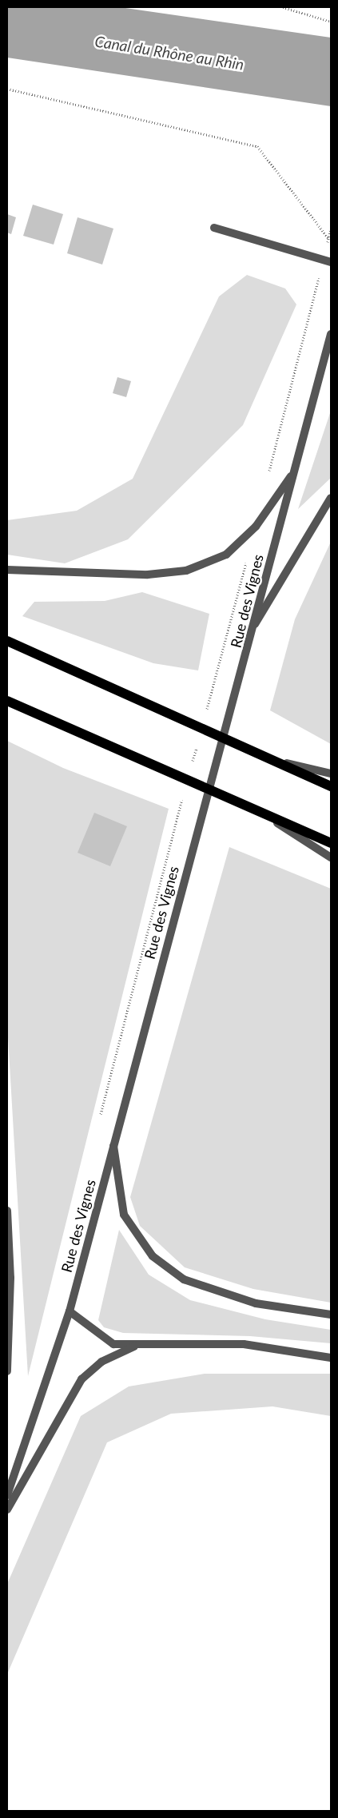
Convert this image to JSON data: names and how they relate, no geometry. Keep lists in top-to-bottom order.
{
  "streets": {
    "street": ["Rue des Vignes"]
  },
  "water": ["Canal du Rhône au Rhin"]
}
